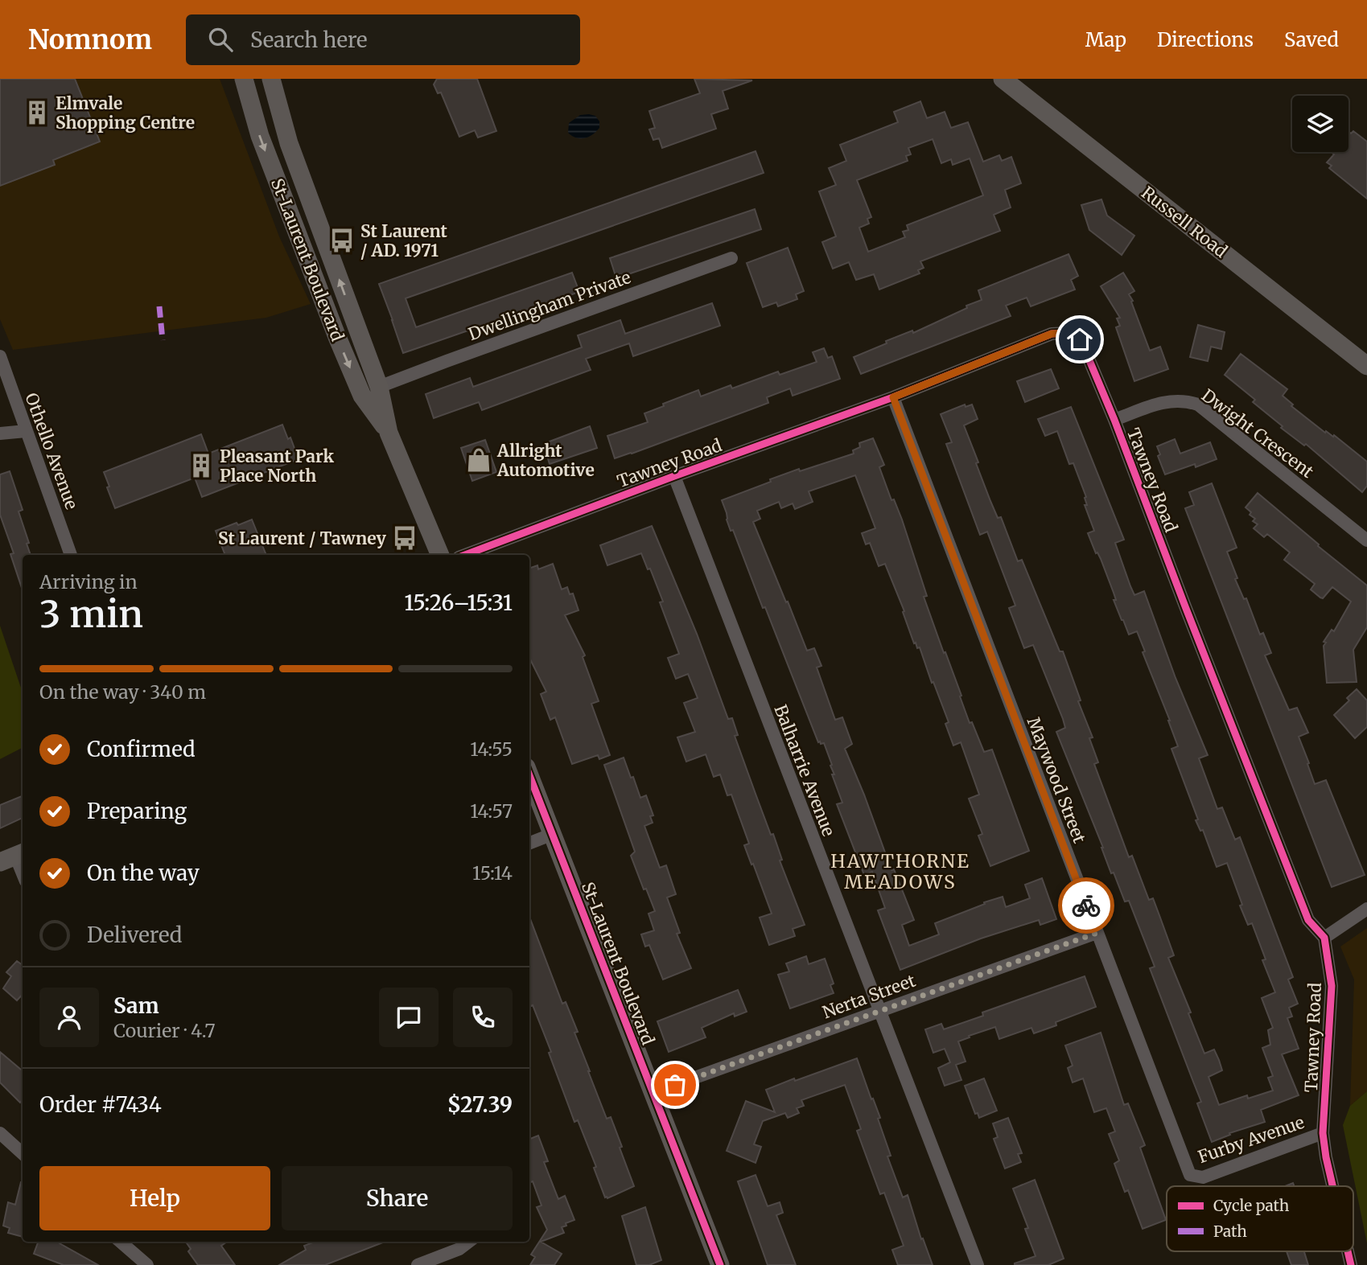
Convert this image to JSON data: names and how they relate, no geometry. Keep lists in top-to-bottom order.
{
  "streets": {
    "street": [
      "Russell Road",
      "St-Laurent Boulevard",
      "Dwellingham Private",
      "Dwight Crescent",
      "Othello Avenue",
      "Tawney Road",
      "Balharrie Avenue",
      "Maywood Street",
      "Nerta Street",
      "Furby Avenue"
    ]
  },
  "crossings": [
    ["St-Laurent Boulevard", "Dwellingham Private"],
    ["St-Laurent Boulevard", "Nerta Street"],
    ["Dwight Crescent", "Tawney Road"],
    ["Tawney Road", "Balharrie Avenue"],
    ["Tawney Road", "Maywood Street"],
    ["Tawney Road", "Furby Avenue"],
    ["Balharrie Avenue", "Nerta Street"],
    ["Maywood Street", "Nerta Street"],
    ["Maywood Street", "Furby Avenue"]
  ],
  "districts": ["HAWTHORNE MEADOWS"],
  "places": {
    "building": ["Elmvale Shopping Centre", "Pleasant Park Place North"],
    "bus stop": ["St Laurent / AD. 1971", "St Laurent / Tawney"],
    "shop": ["Allright Automotive"]
  },
  "legend": ["Cycle path", "Path"],
  "page": {
    "header": "Nomnom",
    "search": "Search here",
    "nav": ["Map", "Directions", "Saved"],
    "heading": ["3 min", "Arriving in", "15:26–15:31"],
    "panel": [
      "Sam",
      "Courier · 4.7",
      "Order #7434",
      "$27.39"
    ],
    "bar": "On the way · 340 m",
    "list": [
      ["Confirmed", "14:55"],
      ["Preparing", "14:57"],
      ["On the way", "15:14"],
      "Delivered"
    ],
    "buttons": ["Help", "Share"]
  }
}
